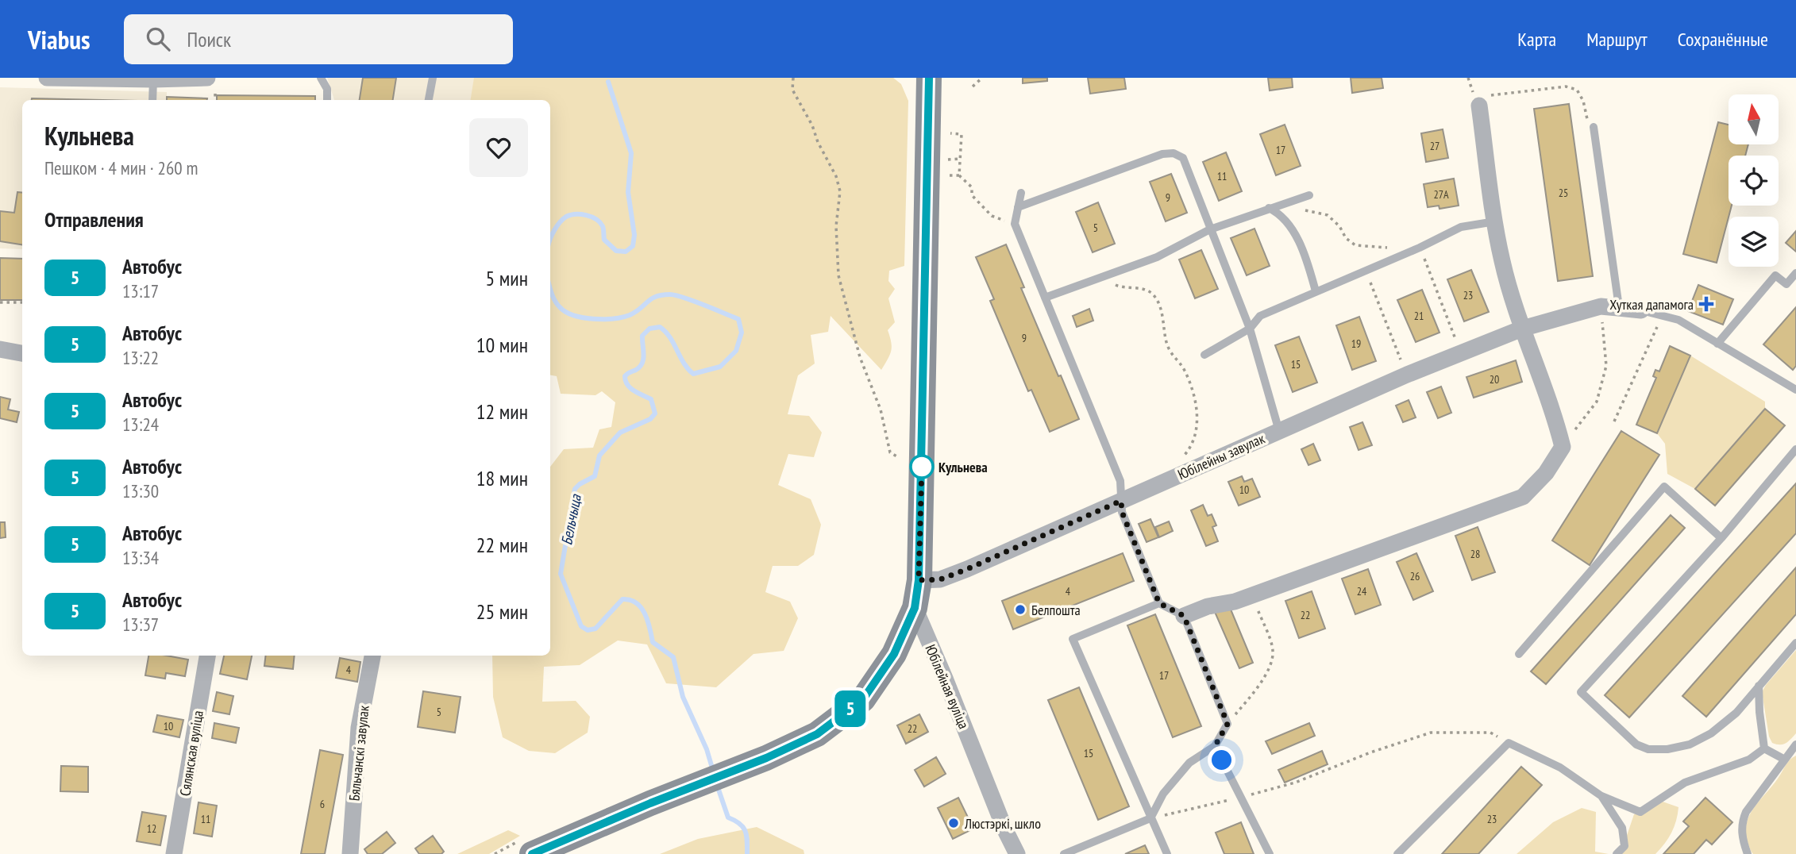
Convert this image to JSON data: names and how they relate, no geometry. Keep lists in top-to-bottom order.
{
  "streets": {
    "street": [
      "Юбілейны завулак",
      "Юбілейная вуліца",
      "Сялянская вуліца",
      "Бяльчанскі завулак"
    ]
  },
  "water": ["Бельчыца"],
  "places": {
    "health": ["Хуткая дапамога"],
    "other": ["Кульнева", "Белпошта", "Люстэркі, шкло"]
  },
  "lines": ["bus line 5"],
  "house_numbers": [
    "27",
    "17",
    "11",
    "25",
    "27А",
    "9",
    "5",
    "23",
    "21",
    "9",
    "19",
    "15",
    "20",
    "10",
    "28",
    "26",
    "4",
    "24",
    "22",
    "4",
    "17",
    "5",
    "10",
    "22",
    "15",
    "6",
    "11",
    "23",
    "12"
  ],
  "north": "top",
  "page": {
    "header": "Viabus",
    "search": "Поиск",
    "nav": ["Карта", "Маршрут", "Сохранённые"],
    "on_map": "5",
    "heading": [
      ["Кульнева", "Пешком · 4 мин · 260 m"],
      "Отправления"
    ],
    "list": [
      {
        "mark": "5",
        "name": "Автобус",
        "note": "13:17",
        "value": "5 мин"
      },
      {
        "mark": "5",
        "name": "Автобус",
        "note": "13:22",
        "value": "10 мин"
      },
      {
        "mark": "5",
        "name": "Автобус",
        "note": "13:24",
        "value": "12 мин"
      },
      {
        "mark": "5",
        "name": "Автобус",
        "note": "13:30",
        "value": "18 мин"
      },
      {
        "mark": "5",
        "name": "Автобус",
        "note": "13:34",
        "value": "22 мин"
      },
      {
        "mark": "5",
        "name": "Автобус",
        "note": "13:37",
        "value": "25 мин"
      }
    ]
  }
}
